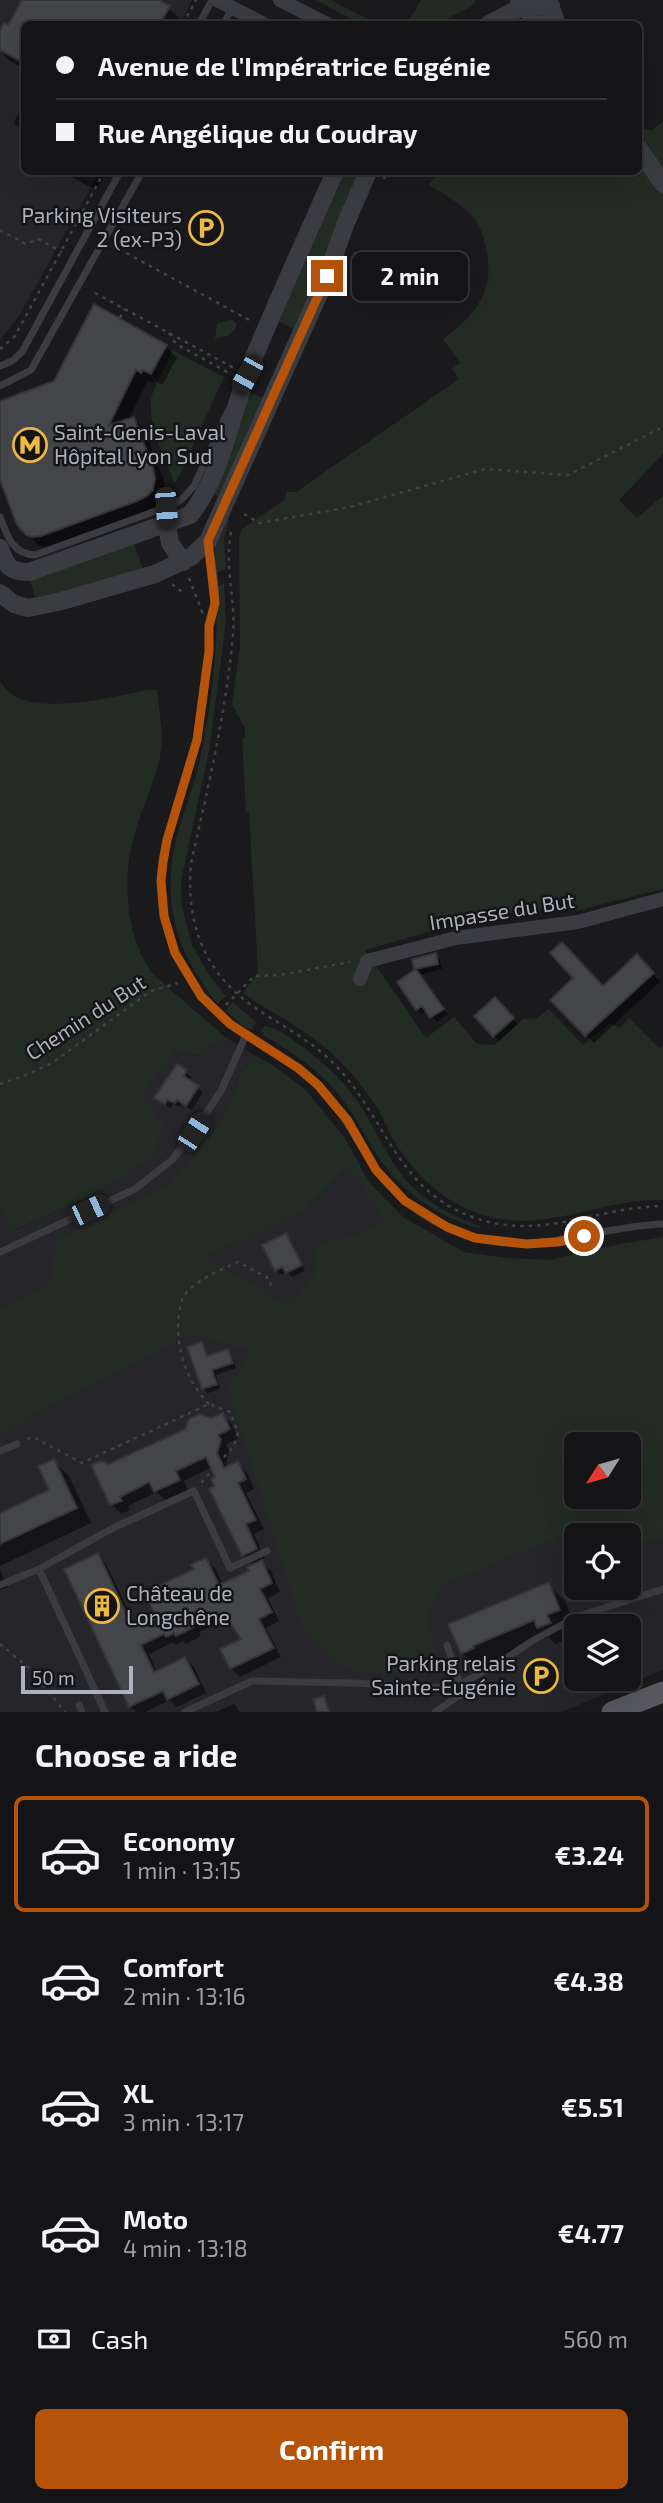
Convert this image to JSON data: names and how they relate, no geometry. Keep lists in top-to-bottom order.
{
  "streets": {
    "street": ["Impasse du But"],
    "path": ["Chemin du But"]
  },
  "places": {
    "parking": ["Parking Visiteurs 2 (ex-P3)", "Parking relais Sainte-Eugénie"],
    "metro station": ["Saint-Genis-Laval Hôpital Lyon Sud"],
    "building": ["Château de Longchêne"]
  },
  "scale_bar": "50 m",
  "north": "bottom left",
  "page": {
    "banner": ["Avenue de l'Impératrice Eugénie", "Rue Angélique du Coudray"],
    "bubble": "2 min",
    "scale": "50 m",
    "heading": "Choose a ride",
    "list": [
      {
        "name": "Economy",
        "note": "1 min · 13:15",
        "value": "€3.24"
      },
      {
        "name": "Comfort",
        "note": "2 min · 13:16",
        "value": "€4.38"
      },
      {
        "name": "XL",
        "note": "3 min · 13:17",
        "value": "€5.51"
      },
      {
        "name": "Moto",
        "note": "4 min · 13:18",
        "value": "€4.77"
      }
    ],
    "pay": ["Cash", "560 m"],
    "buttons": "Confirm"
  }
}
